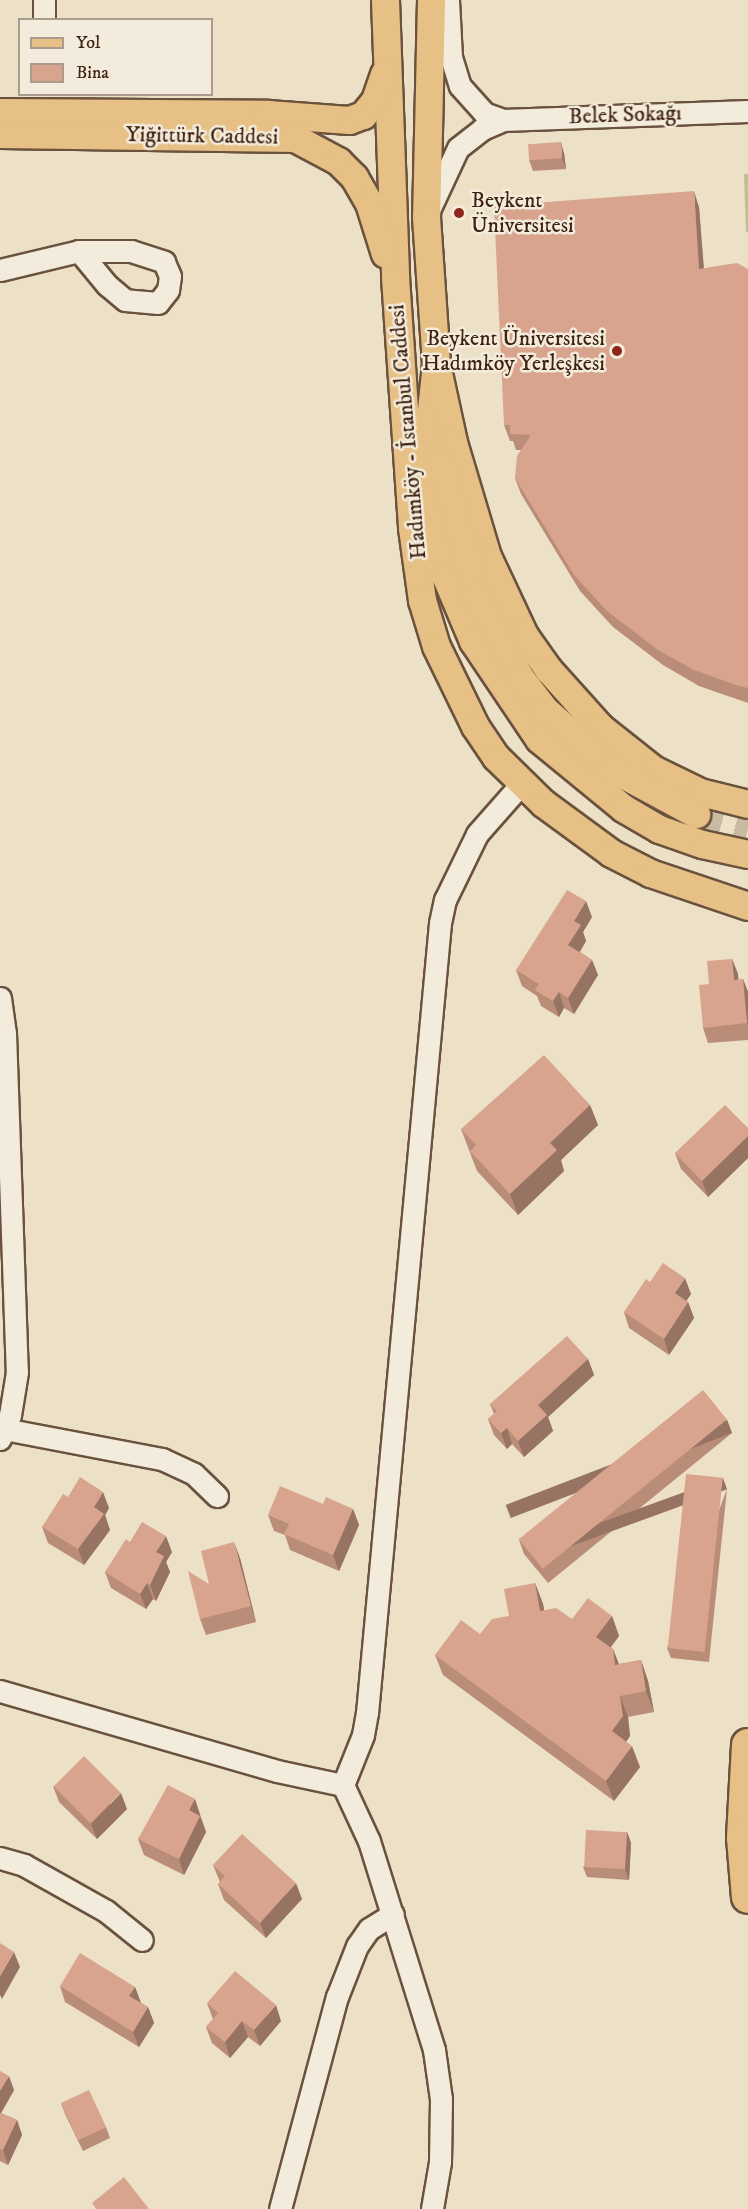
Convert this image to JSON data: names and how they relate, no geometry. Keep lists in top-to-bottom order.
{
  "streets": {
    "main road": ["Yiğittürk Caddesi", "Hadımköy - İstanbul Caddesi"],
    "street": ["Belek Sokağı"]
  },
  "crossings": [
    ["Belek Sokağı", "Hadımköy - İstanbul Caddesi"],
    ["Yiğittürk Caddesi", "Hadımköy - İstanbul Caddesi"]
  ],
  "places": ["Beykent Üniversitesi", "Beykent Üniversitesi Hadımköy Yerleşkesi"],
  "legend": ["Yol", "Bina"]
}
